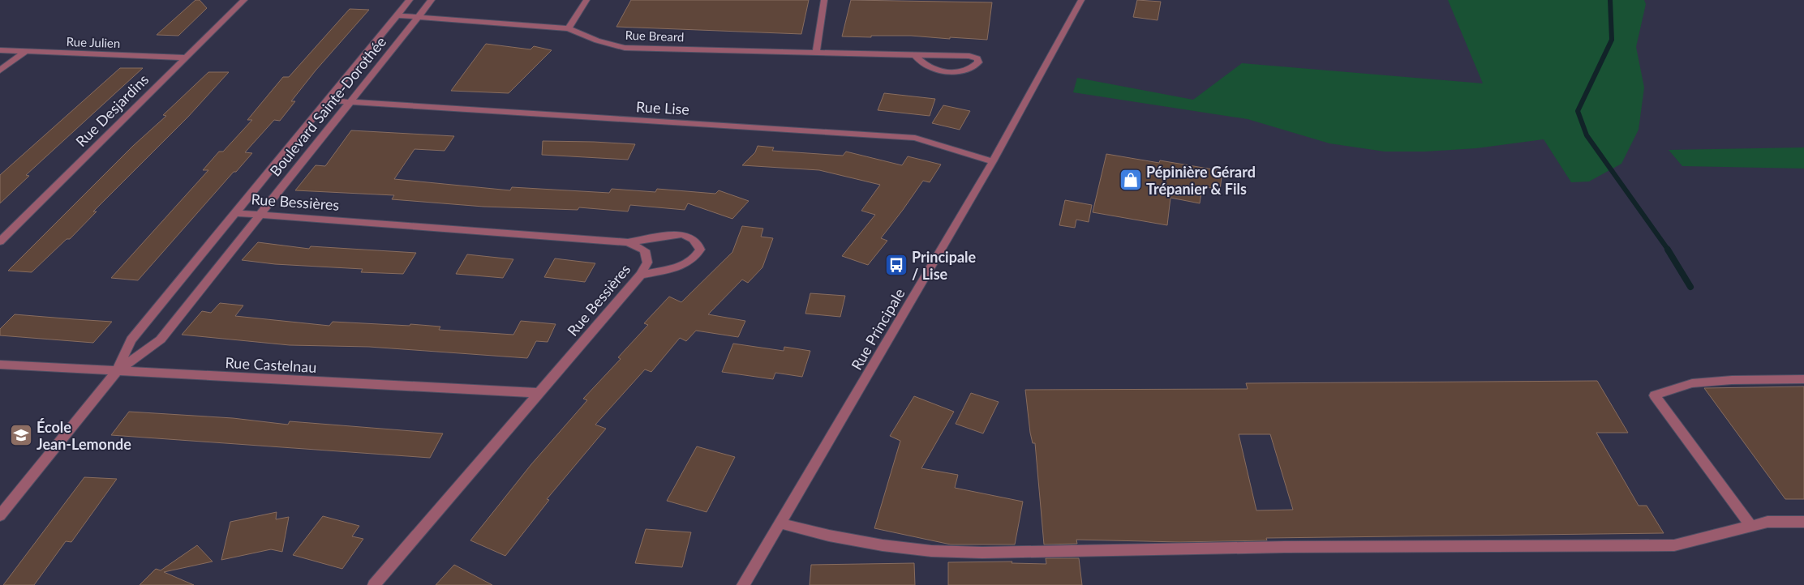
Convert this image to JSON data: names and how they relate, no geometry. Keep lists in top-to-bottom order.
{
  "streets": {
    "street": [
      "Rue Breard",
      "Rue Julien",
      "Boulevard Sainte-Dorothée",
      "Rue Lise",
      "Rue Desjardins",
      "Rue Bessières",
      "Rue Principale",
      "Rue Castelnau"
    ]
  },
  "crossings": [
    ["Rue Breard", "Boulevard Sainte-Dorothée"],
    ["Rue Julien", "Rue Desjardins"],
    ["Boulevard Sainte-Dorothée", "Rue Lise"],
    ["Boulevard Sainte-Dorothée", "Rue Bessières"],
    ["Boulevard Sainte-Dorothée", "Rue Castelnau"],
    ["Rue Lise", "Rue Principale"],
    ["Rue Bessières", "Rue Castelnau"]
  ],
  "places": {
    "shop": ["Pépinière Gérard Trépanier & Fils"],
    "bus stop": ["Principale / Lise"],
    "school or university": ["École Jean-Lemonde"]
  }
}
